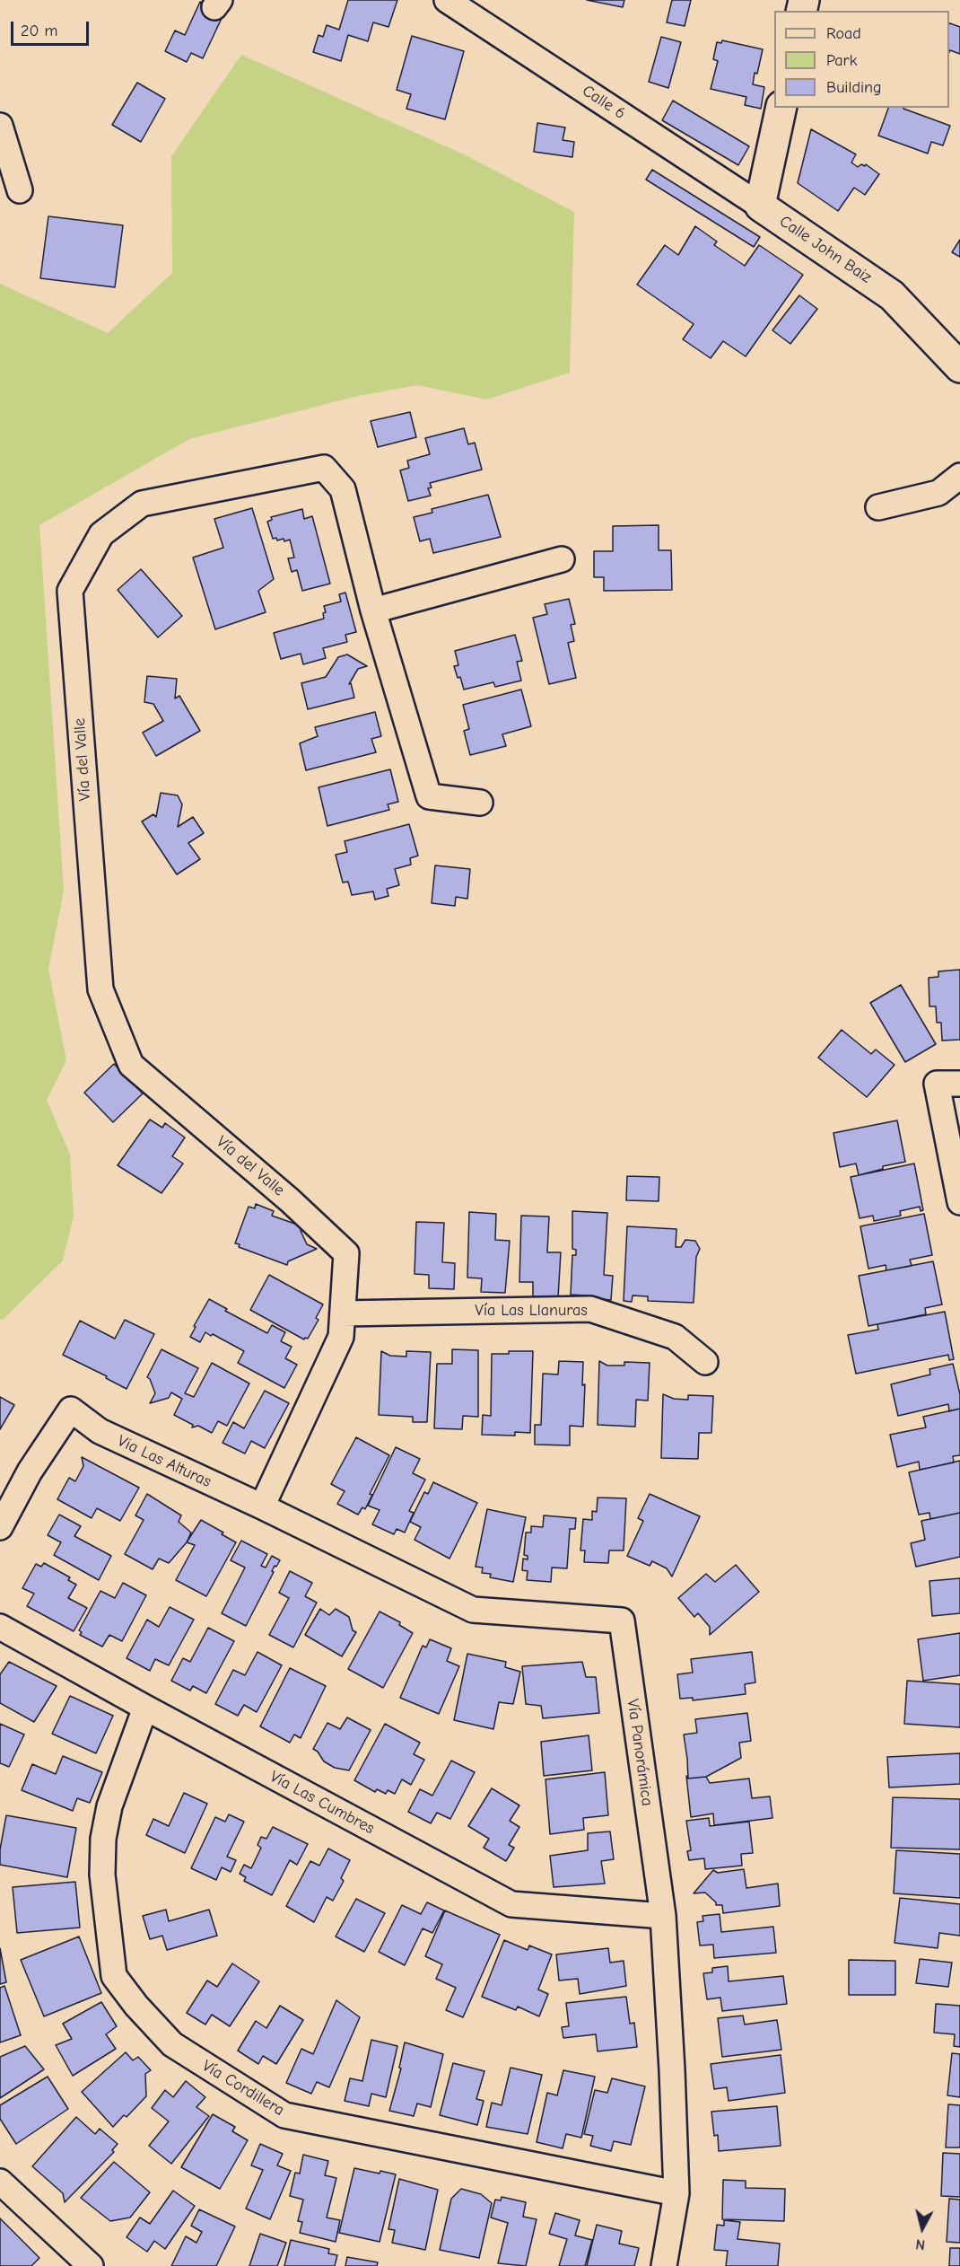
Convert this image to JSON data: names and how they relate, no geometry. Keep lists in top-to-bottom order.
{
  "streets": {
    "street": [
      "Calle 6",
      "Calle John Baiz",
      "Vía del Valle",
      "Vía Las Llanuras",
      "Via Las Alturas",
      "Vía Panorámica",
      "Vía Las Cumbres",
      "Vía Cordillera"
    ]
  },
  "crossings": [
    ["Calle 6", "Calle John Baiz"],
    ["Vía del Valle", "Vía Las Llanuras"],
    ["Vía del Valle", "Via Las Alturas"],
    ["Vía del Valle", "Vía Panorámica"],
    ["Via Las Alturas", "Vía Panorámica"],
    ["Vía Panorámica", "Vía Las Cumbres"],
    ["Vía Panorámica", "Vía Cordillera"],
    ["Vía Las Cumbres", "Vía Cordillera"]
  ],
  "legend": ["Road", "Park", "Building"],
  "scale_bar": "20 m",
  "north": "bottom"
}
